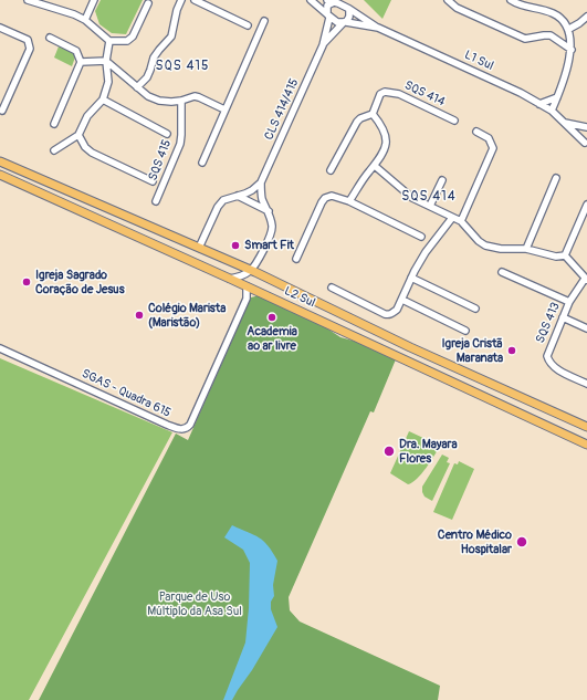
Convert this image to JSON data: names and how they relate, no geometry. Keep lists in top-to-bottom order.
{
  "streets": {
    "main road": ["L2 Sul"],
    "street": [
      "L1 Sul",
      "SQS 414",
      "CLS 414/415",
      "SQS 415",
      "SQS 413",
      "SGAS - Quadra 615"
    ]
  },
  "crossings": [
    ["L1 Sul", "CLS 414/415"],
    ["L2 Sul", "SGAS - Quadra 615"]
  ],
  "districts": ["SQS 415", "SQS 414"],
  "parks": ["Parque de Uso Múltiplo da Asa Sul"],
  "places": [
    "Smart Fit",
    "Igreja Sagrado Coração de Jesus",
    "Colégio Marista (Maristão)",
    "Academia ao ar livre",
    "Igreja Cristã Maranata",
    "Dra. Mayara Flores",
    "Centro Médico Hospitalar"
  ]
}
